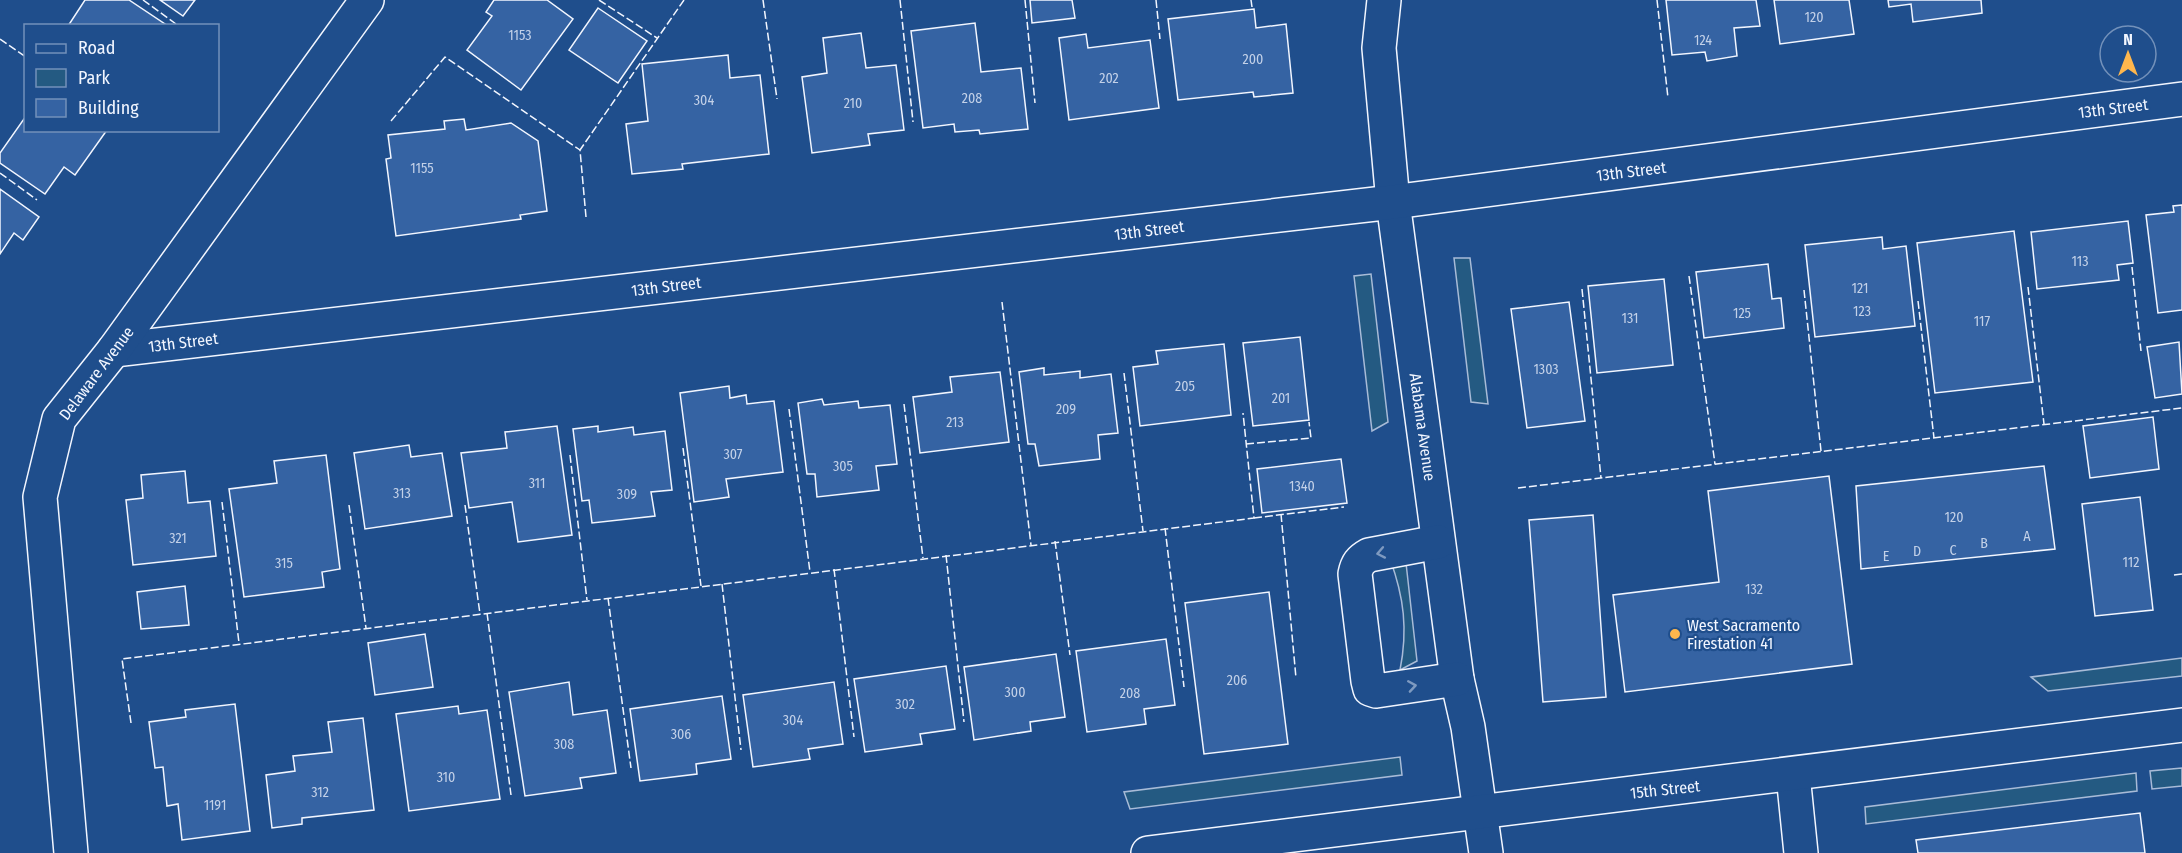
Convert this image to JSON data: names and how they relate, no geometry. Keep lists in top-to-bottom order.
{
  "streets": {
    "street": [
      "13th Street",
      "Delaware Avenue",
      "Alabama Avenue",
      "15th Street"
    ]
  },
  "crossings": [
    ["13th Street", "Delaware Avenue"],
    ["13th Street", "Alabama Avenue"],
    ["Alabama Avenue", "15th Street"]
  ],
  "places": ["West Sacramento Firestation 41"],
  "house_numbers": [
    "120",
    "1153",
    "124",
    "200",
    "202",
    "208",
    "304",
    "210",
    "1155",
    "113",
    "121",
    "123",
    "125",
    "131",
    "117",
    "1303",
    "205",
    "201",
    "209",
    "213",
    "307",
    "305",
    "311",
    "1340",
    "313",
    "309",
    "120",
    "A",
    "321",
    "B",
    "C",
    "D",
    "E",
    "112",
    "315",
    "132",
    "206",
    "300",
    "208",
    "302",
    "304",
    "306",
    "308",
    "310",
    "312",
    "1191"
  ],
  "legend": ["Road", "Park", "Building"],
  "north": "top"
}
